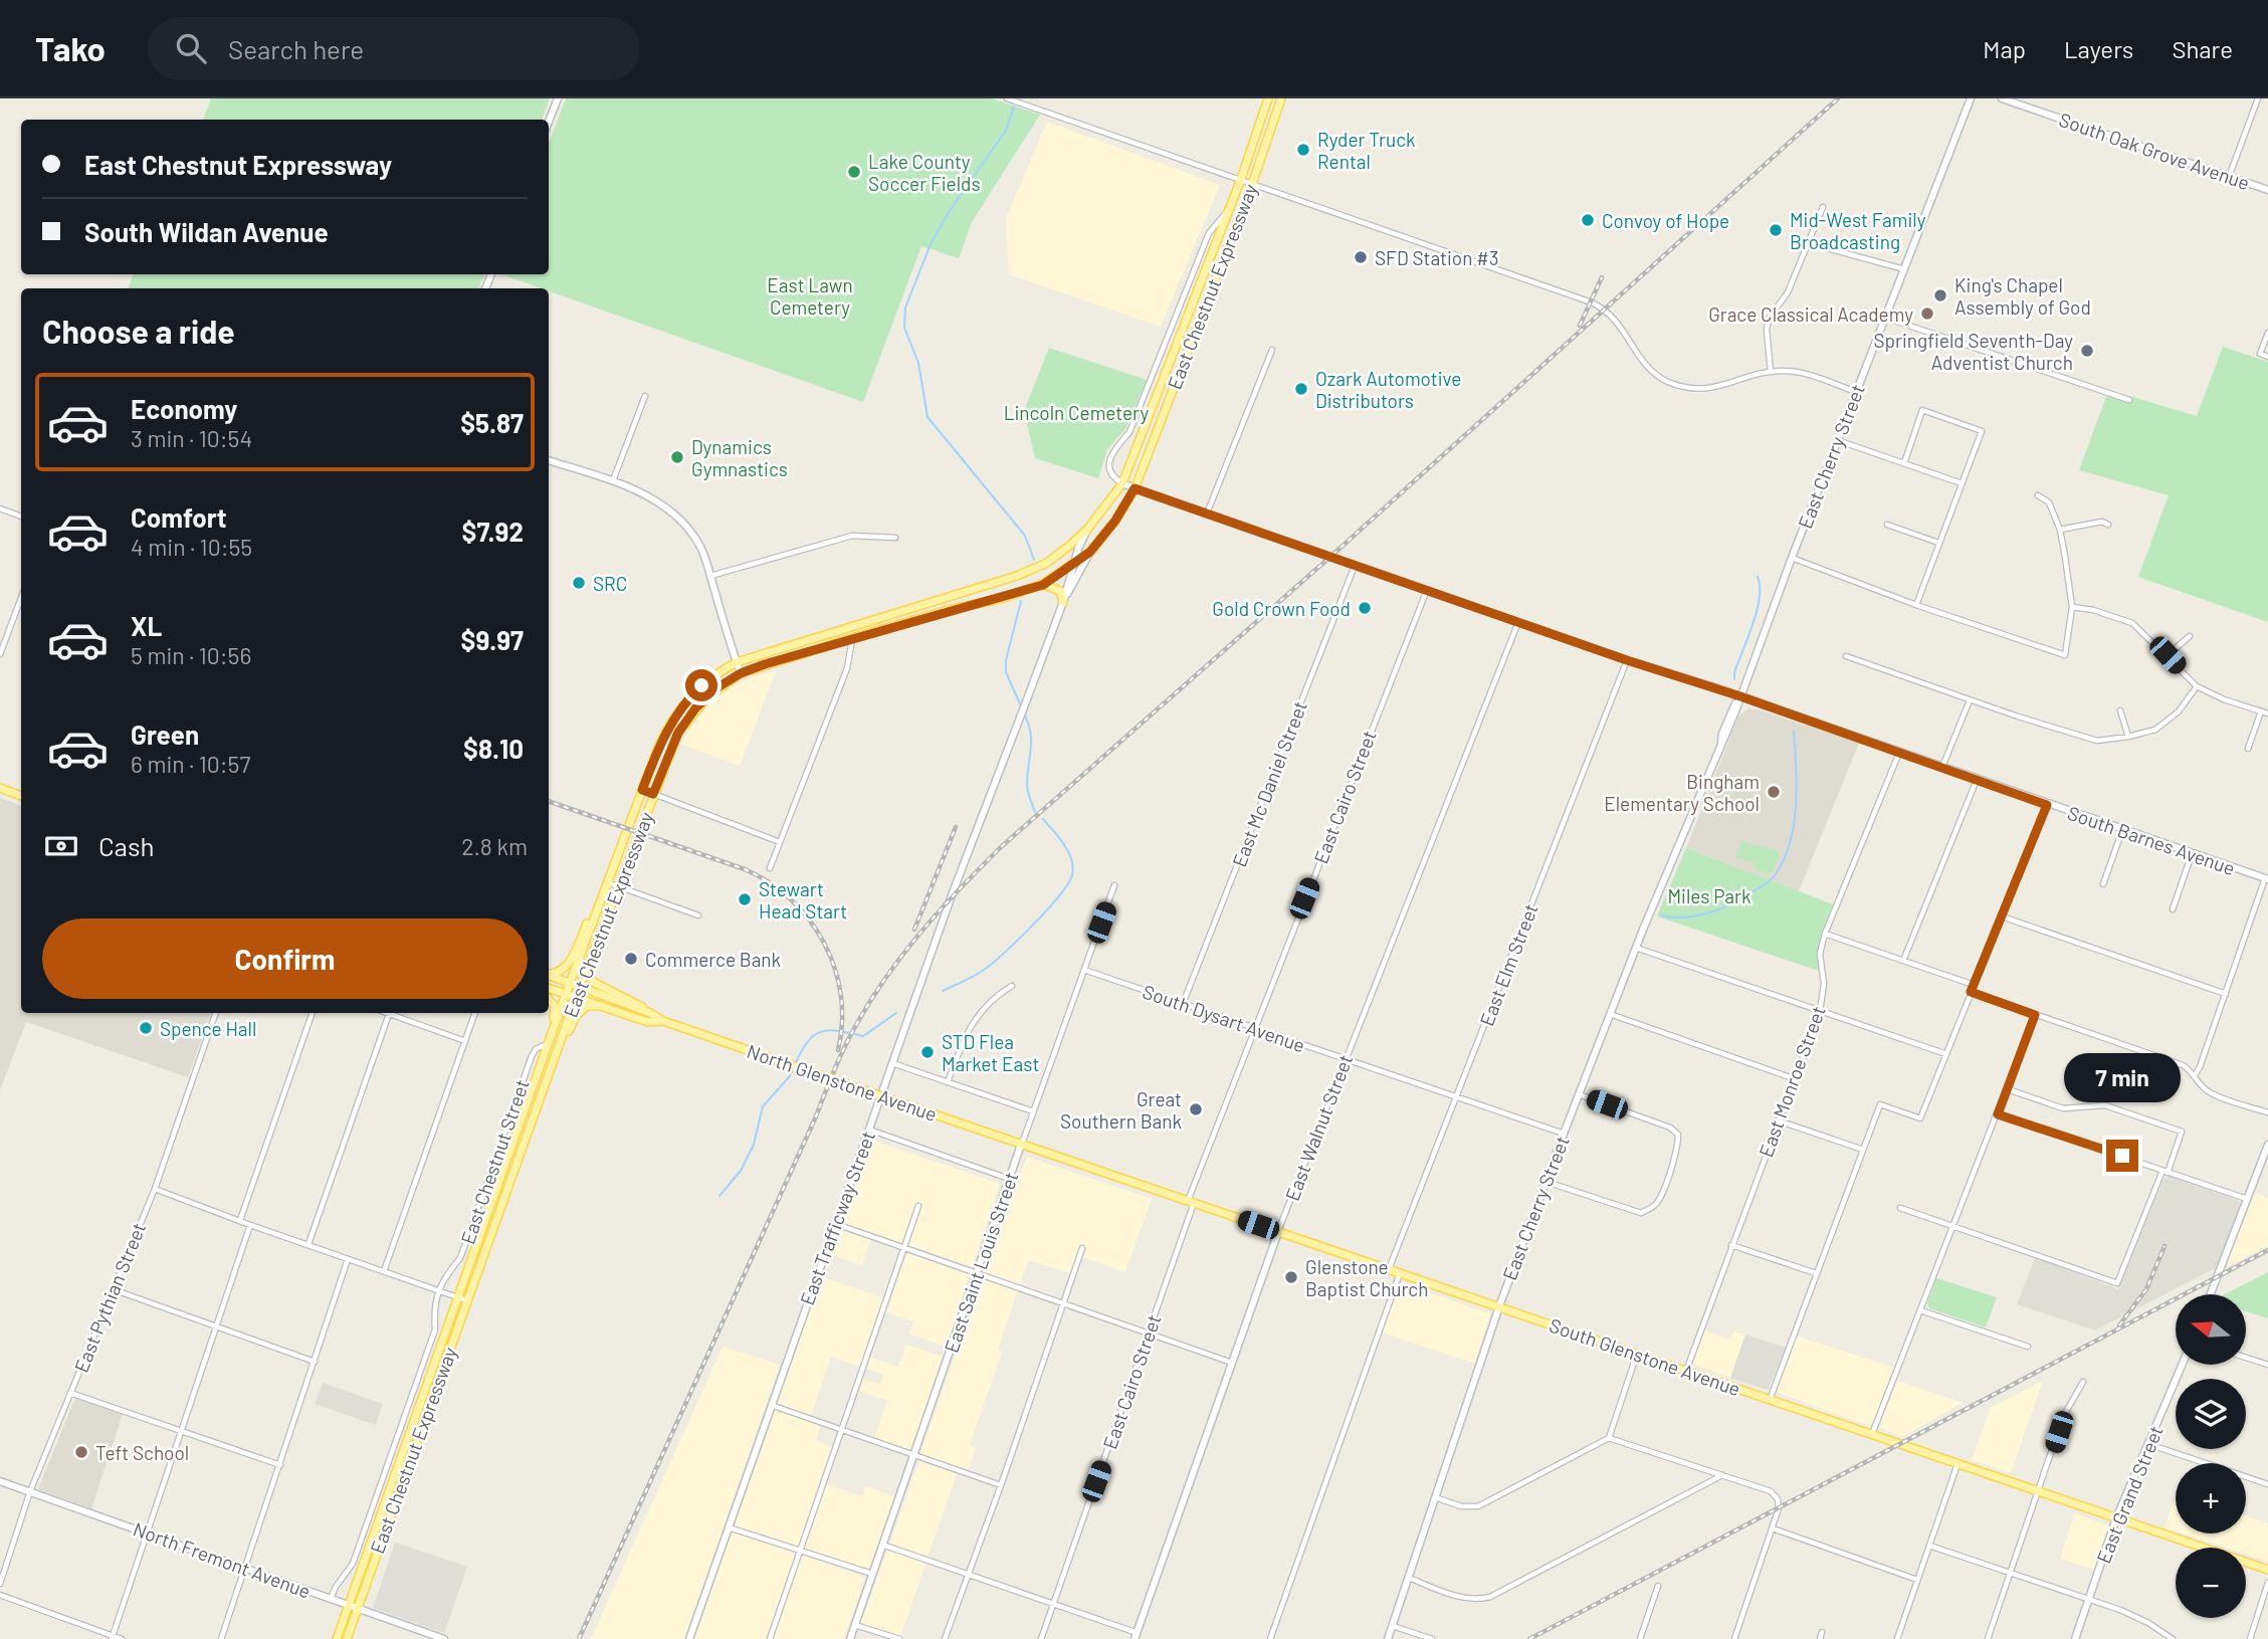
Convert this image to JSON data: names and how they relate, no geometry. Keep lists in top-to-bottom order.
{
  "streets": {
    "main road": ["East Chestnut Expressway", "North Glenstone Avenue", "South Glenstone Avenue"],
    "street": [
      "South Oak Grove Avenue",
      "East Cherry Street",
      "East Mc Daniel Street",
      "East Cairo Street",
      "South Barnes Avenue",
      "East Elm Street",
      "South Dysart Avenue",
      "East Monroe Street",
      "East Walnut Street",
      "East Chestnut Street",
      "East Trafficway Street",
      "East Saint Louis Street",
      "East Pythian Street",
      "East Grand Street",
      "North Fremont Avenue"
    ]
  },
  "crossings": [
    ["East Chestnut Expressway", "South Barnes Avenue"],
    ["East Chestnut Expressway", "North Glenstone Avenue"],
    ["East Chestnut Expressway", "East Chestnut Street"],
    ["East Chestnut Expressway", "East Trafficway Street"],
    ["East Chestnut Expressway", "North Fremont Avenue"],
    ["East Cherry Street", "South Barnes Avenue"],
    ["East Cherry Street", "South Dysart Avenue"],
    ["East Cherry Street", "South Glenstone Avenue"],
    ["East Mc Daniel Street", "South Barnes Avenue"],
    ["East Mc Daniel Street", "South Dysart Avenue"],
    ["East Cairo Street", "South Barnes Avenue"],
    ["East Cairo Street", "South Dysart Avenue"],
    ["East Cairo Street", "South Glenstone Avenue"],
    ["South Barnes Avenue", "East Elm Street"],
    ["South Barnes Avenue", "East Monroe Street"],
    ["South Barnes Avenue", "East Walnut Street"],
    ["East Elm Street", "South Dysart Avenue"],
    ["East Elm Street", "South Glenstone Avenue"],
    ["South Dysart Avenue", "East Walnut Street"],
    ["South Dysart Avenue", "East Saint Louis Street"],
    ["East Monroe Street", "South Glenstone Avenue"],
    ["North Glenstone Avenue", "East Saint Louis Street"],
    ["North Glenstone Avenue", "South Glenstone Avenue"],
    ["East Walnut Street", "South Glenstone Avenue"],
    ["East Chestnut Street", "North Fremont Avenue"],
    ["East Saint Louis Street", "South Glenstone Avenue"],
    ["East Pythian Street", "North Fremont Avenue"],
    ["South Glenstone Avenue", "East Grand Street"]
  ],
  "parks": ["East Lawn Cemetery", "Lincoln Cemetery", "Miles Park"],
  "places": [
    "Ryder Truck Rental",
    "Lake County Soccer Fields",
    "Convoy of Hope",
    "Mid-West Family Broadcasting",
    "SFD Station #3",
    "King's Chapel Assembly of God",
    "Grace Classical Academy",
    "Springfield Seventh-Day Adventist Church",
    "Ozark Automotive Distributors",
    "Dynamics Gymnastics",
    "SRC",
    "Gold Crown Food",
    "Bingham Elementary School",
    "Stewart Head Start",
    "Commerce Bank",
    "Spence Hall",
    "STD Flea Market East",
    "Great Southern Bank",
    "Glenstone Baptist Church",
    "Teft School"
  ],
  "north": "left",
  "page": {
    "header": "Tako",
    "search": "Search here",
    "nav": ["Map", "Layers", "Share"],
    "banner": ["East Chestnut Expressway", "South Wildan Avenue"],
    "heading": "Choose a ride",
    "list": [
      {
        "name": "Economy",
        "note": "3 min · 10:54",
        "value": "$5.87"
      },
      {
        "name": "Comfort",
        "note": "4 min · 10:55",
        "value": "$7.92"
      },
      {
        "name": "XL",
        "note": "5 min · 10:56",
        "value": "$9.97"
      },
      {
        "name": "Green",
        "note": "6 min · 10:57",
        "value": "$8.10"
      }
    ],
    "pay": ["Cash", "2.8 km"],
    "buttons": "Confirm",
    "bubble": "7 min",
    "map_buttons": ["+", "−"]
  }
}
